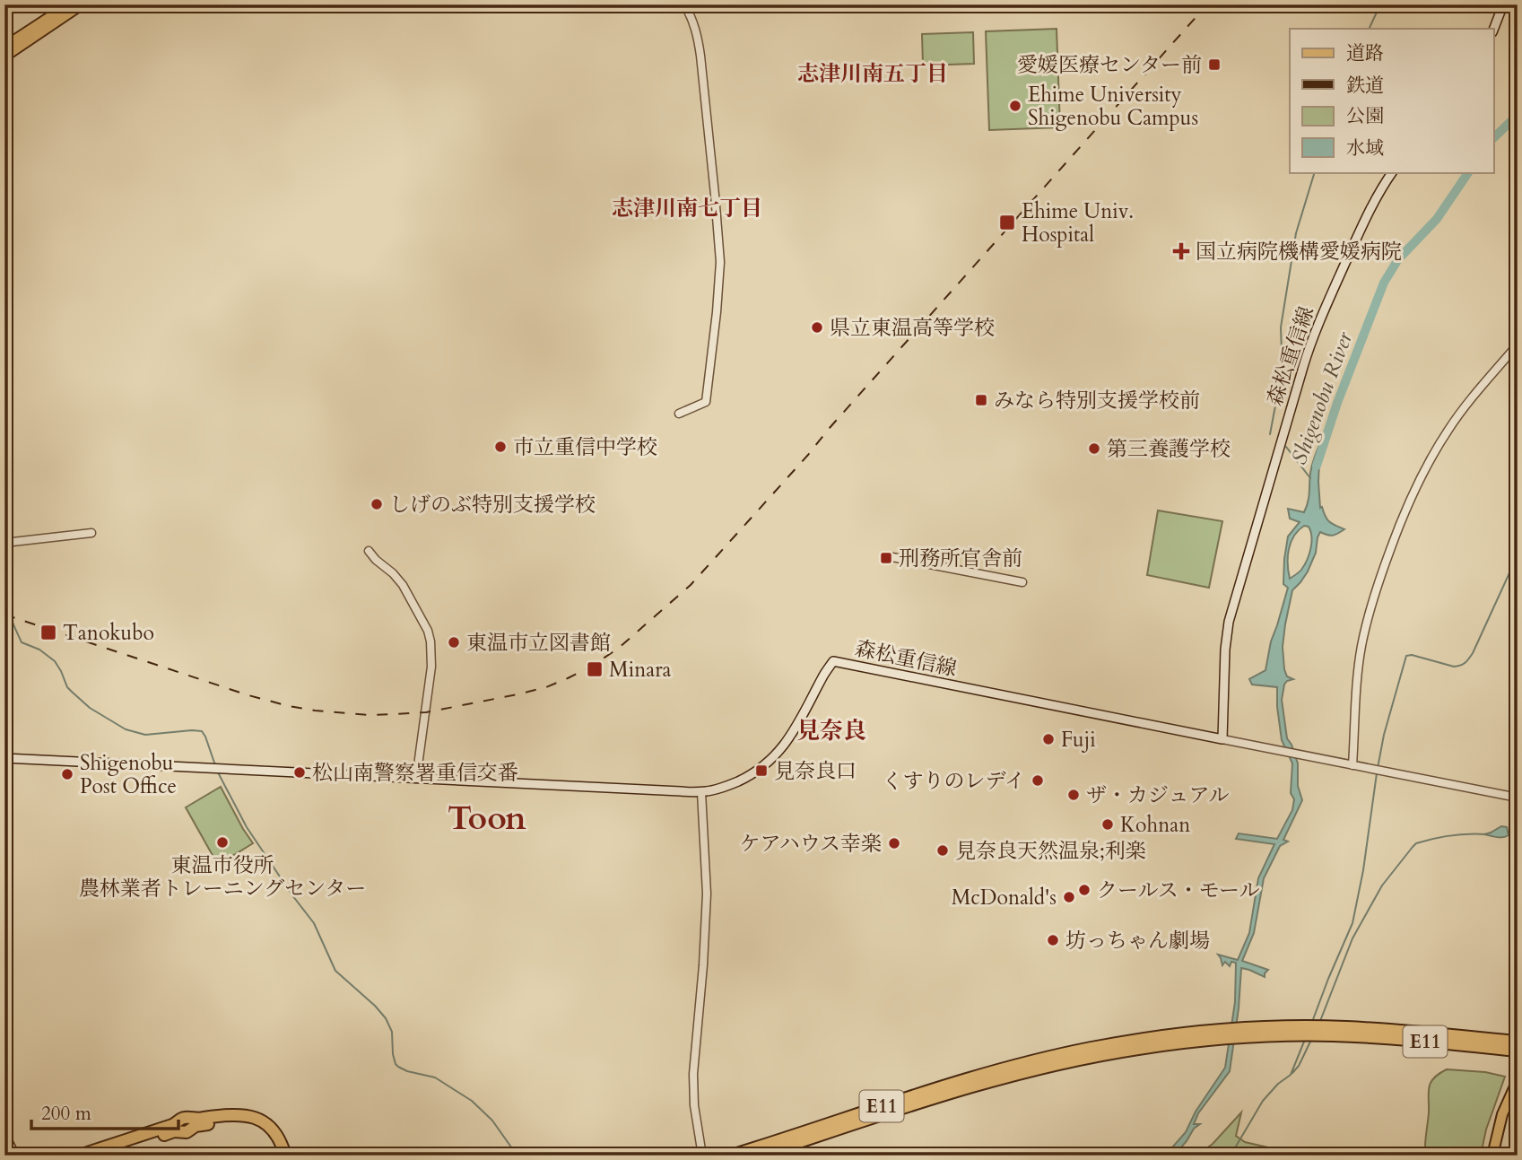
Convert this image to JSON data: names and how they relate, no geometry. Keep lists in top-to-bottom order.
{
  "streets": {
    "highway": ["E11"],
    "main road": ["森松重信線"]
  },
  "districts": [
    "志津川南五丁目",
    "志津川南七丁目",
    "見奈良",
    "Toon"
  ],
  "water": ["Shigenobu River"],
  "places": {
    "transit": [
      "愛媛医療センター前",
      "Ehime Univ. Hospital",
      "みなら特別支援学校前",
      "刑務所官舎前",
      "Tanokubo",
      "Minara",
      "見奈良口"
    ],
    "other": [
      "Ehime University Shigenobu Campus",
      "県立東温高等学校",
      "市立重信中学校",
      "第三養護学校",
      "しげのぶ特別支援学校",
      "東温市立図書館",
      "Fuji",
      "松山南警察署重信交番",
      "Shigenobu Post Office",
      "くすりのレデイ",
      "ザ・カジュアル",
      "Kohnan",
      "東温市役所 農林業者トレーニングセンター",
      "ケアハウス幸楽",
      "見奈良天然温泉;利楽",
      "クールス・モール",
      "McDonald's",
      "坊っちゃん劇場"
    ],
    "health": ["国立病院機構愛媛病院"]
  },
  "legend": [
    "道路",
    "鉄道",
    "公園",
    "水域"
  ],
  "scale_bar": "200 m"
}
